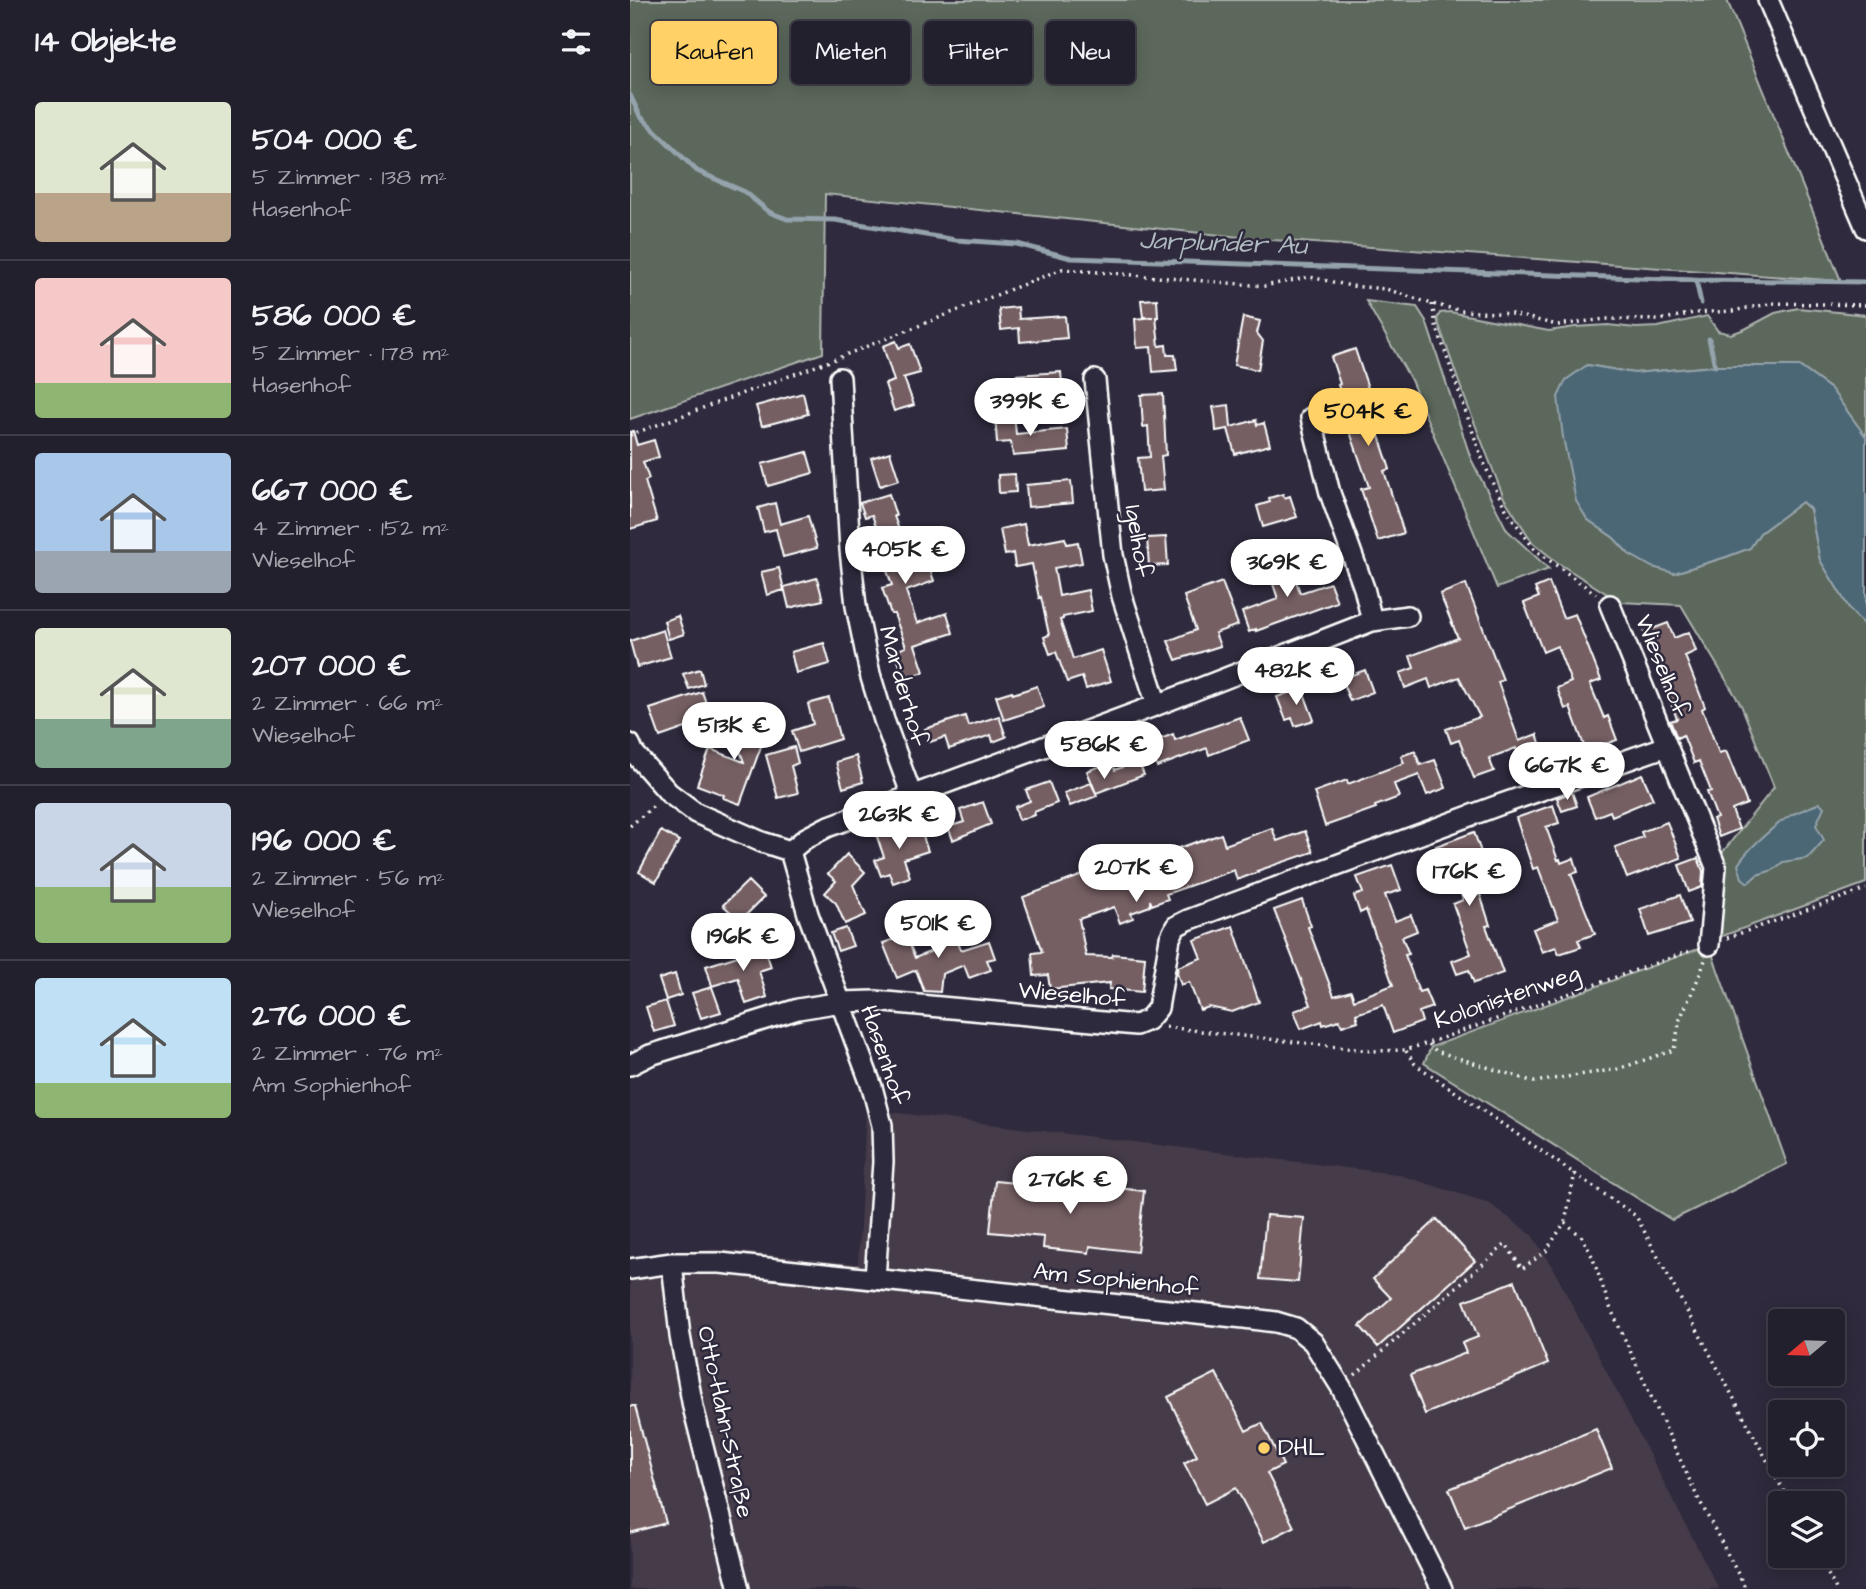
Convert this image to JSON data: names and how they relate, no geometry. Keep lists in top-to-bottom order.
{
  "streets": {
    "street": [
      "Igelhof",
      "Wieselhof",
      "Marderhof",
      "Hasenhof",
      "Am Sophienhof",
      "Otto-Hahn-Straße"
    ],
    "path": ["Kolonistenweg"]
  },
  "crossings": [
    ["Wieselhof", "Kolonistenweg"],
    ["Wieselhof", "Hasenhof"],
    ["Hasenhof", "Am Sophienhof"],
    ["Am Sophienhof", "Otto-Hahn-Straße"]
  ],
  "water": ["Jarplunder Au"],
  "places": ["DHL"],
  "north": "left",
  "page": {
    "heading": "14 Objekte",
    "chip": [
      "Kaufen",
      "Mieten",
      "Filter",
      "Neu"
    ],
    "list": [
      {
        "name": "504 000 €",
        "note": "5 Zimmer · 138 m² · Hasenhof"
      },
      {
        "name": "586 000 €",
        "note": "5 Zimmer · 178 m² · Hasenhof"
      },
      {
        "name": "667 000 €",
        "note": "4 Zimmer · 152 m² · Wieselhof"
      },
      {
        "name": "207 000 €",
        "note": "2 Zimmer · 66 m² · Wieselhof"
      },
      {
        "name": "196 000 €",
        "note": "2 Zimmer · 56 m² · Wieselhof"
      },
      {
        "name": "276 000 €",
        "note": "2 Zimmer · 76 m² · Am Sophienhof"
      }
    ],
    "price": [
      "399K €",
      "504K €",
      "405K €",
      "369K €",
      "482K €",
      "513K €",
      "586K €",
      "667K €",
      "263K €",
      "207K €",
      "176K €",
      "501K €",
      "196K €",
      "276K €"
    ]
  }
}
